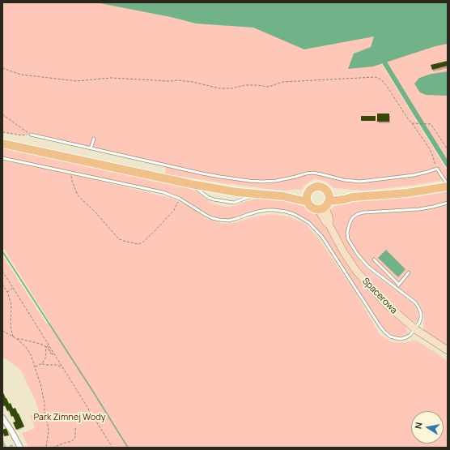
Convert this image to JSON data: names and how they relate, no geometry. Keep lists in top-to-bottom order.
{
  "streets": {
    "street": ["Spacerowa"]
  },
  "parks": ["Park Zimnej Wody"],
  "north": "left"
}
